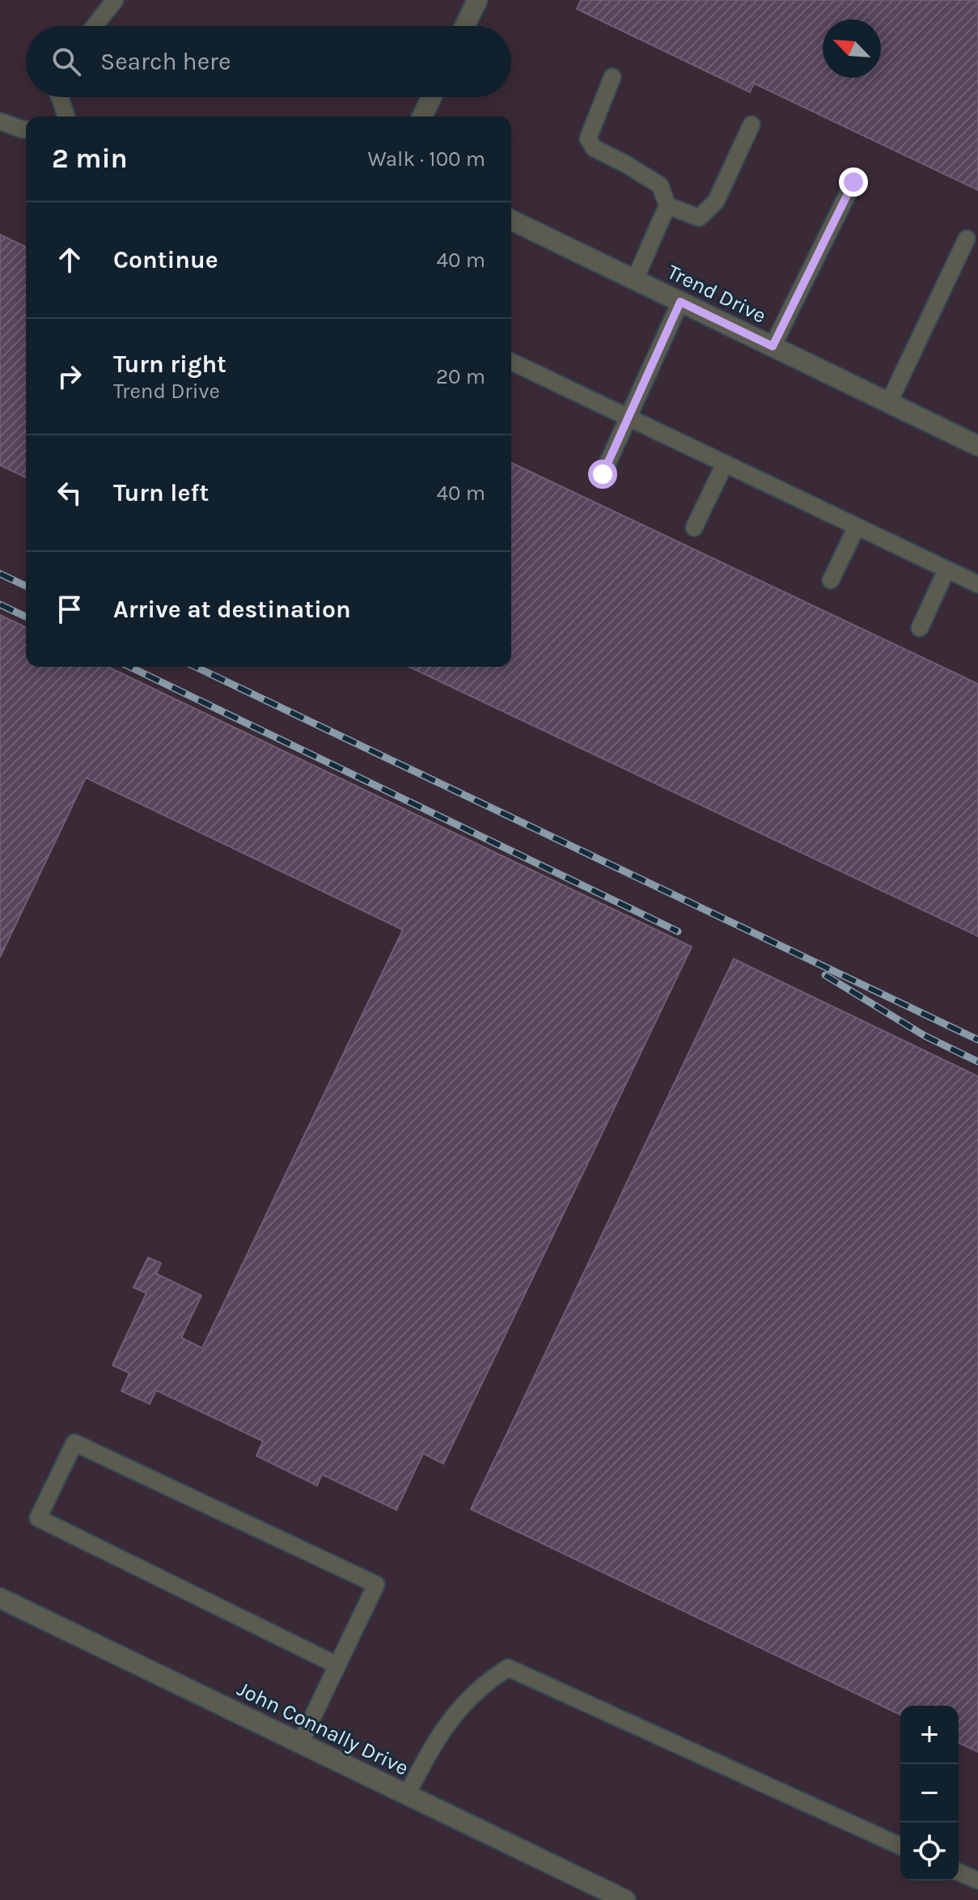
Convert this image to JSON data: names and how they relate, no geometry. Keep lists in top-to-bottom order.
{
  "streets": {
    "street": ["Trend Drive", "John Connally Drive"]
  },
  "north": "top left",
  "page": {
    "search": "Search here",
    "heading": ["2 min", "Walk · 100 m"],
    "list": [
      ["Continue", "40 m"],
      ["Turn right", "Trend Drive", "20 m"],
      ["Turn left", "40 m"],
      "Arrive at destination"
    ],
    "map_buttons": ["+", "−"]
  }
}
